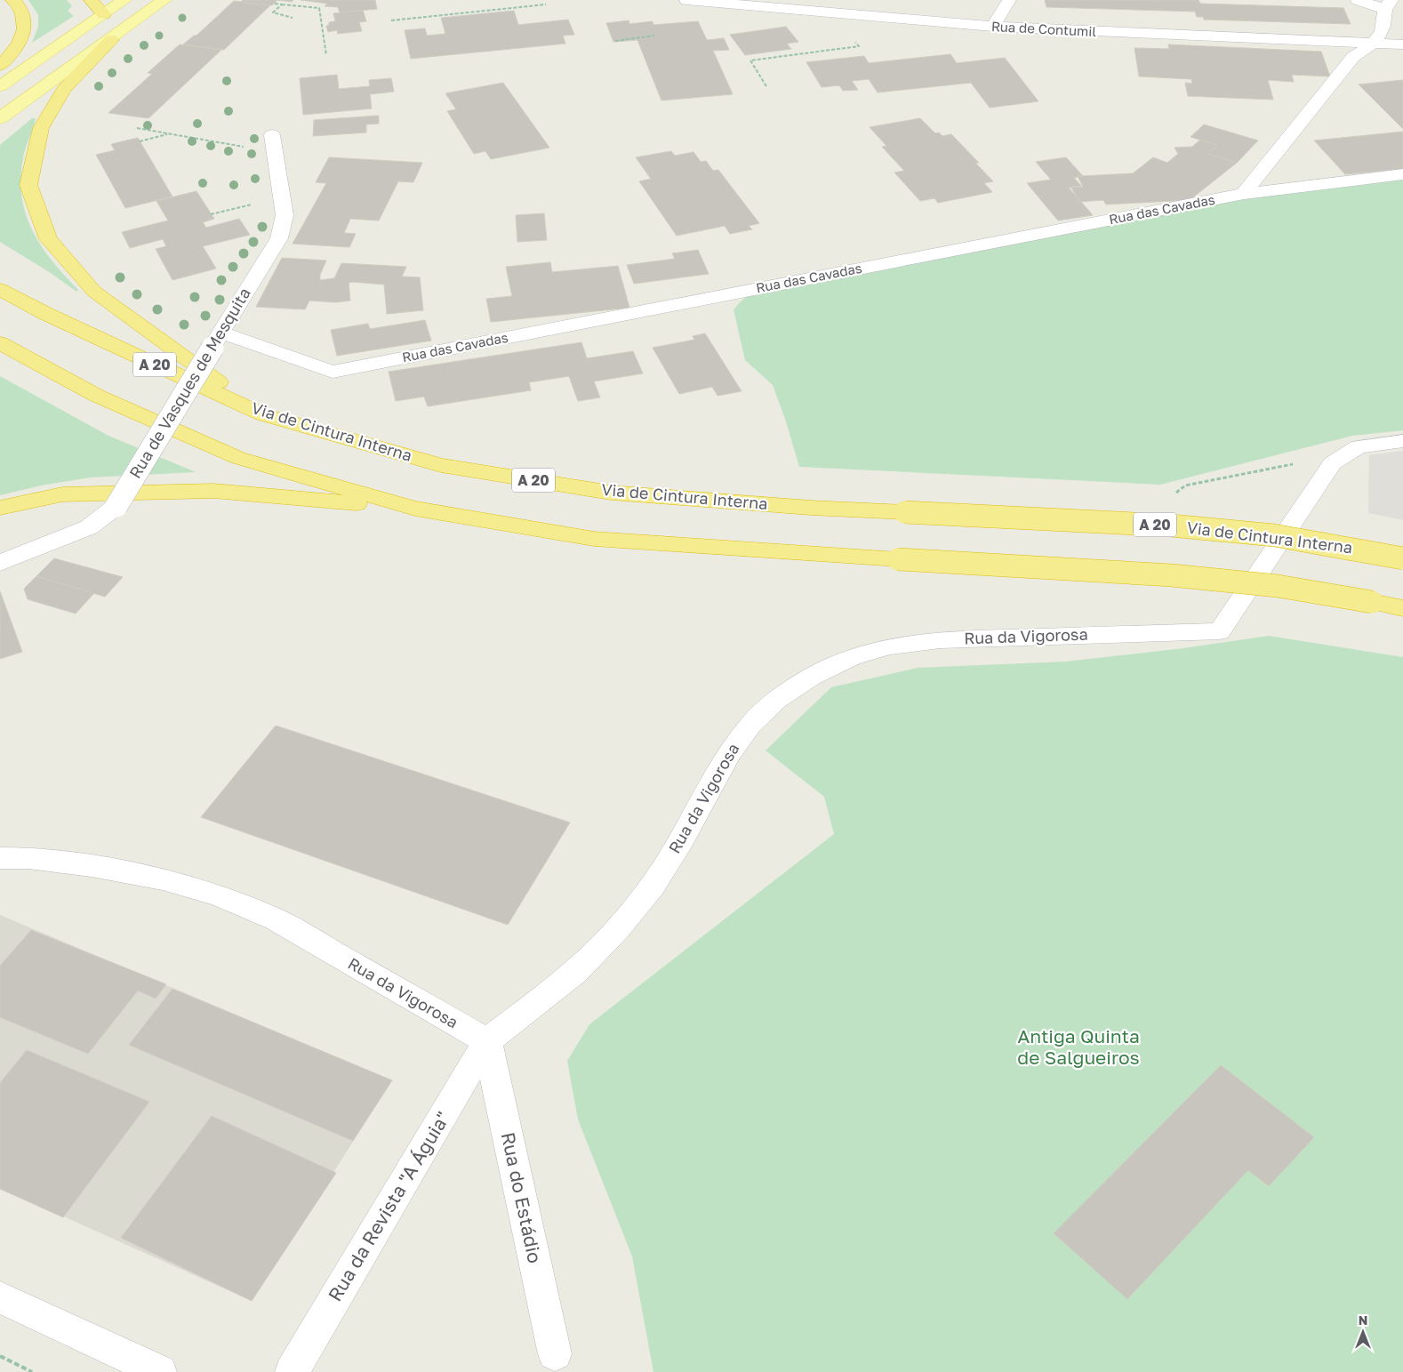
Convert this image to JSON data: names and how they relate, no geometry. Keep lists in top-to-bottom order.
{
  "streets": {
    "highway": ["A 20", "Via de Cintura Interna"],
    "street": [
      "Rua de Contumil",
      "Rua das Cavadas",
      "Rua de Vasques de Mesquita",
      "Rua da Vigorosa",
      "Rua do Estádio",
      "Rua da Revista \"A Águia\""
    ]
  },
  "crossings": [
    ["Rua das Cavadas", "Rua de Vasques de Mesquita"],
    ["Rua da Vigorosa", "Rua do Estádio"],
    ["Rua da Vigorosa", "Rua da Revista \"A Águia\""],
    ["Rua do Estádio", "Rua da Revista \"A Águia\""]
  ],
  "parks": ["Antiga Quinta de Salgueiros"],
  "north": "top"
}
